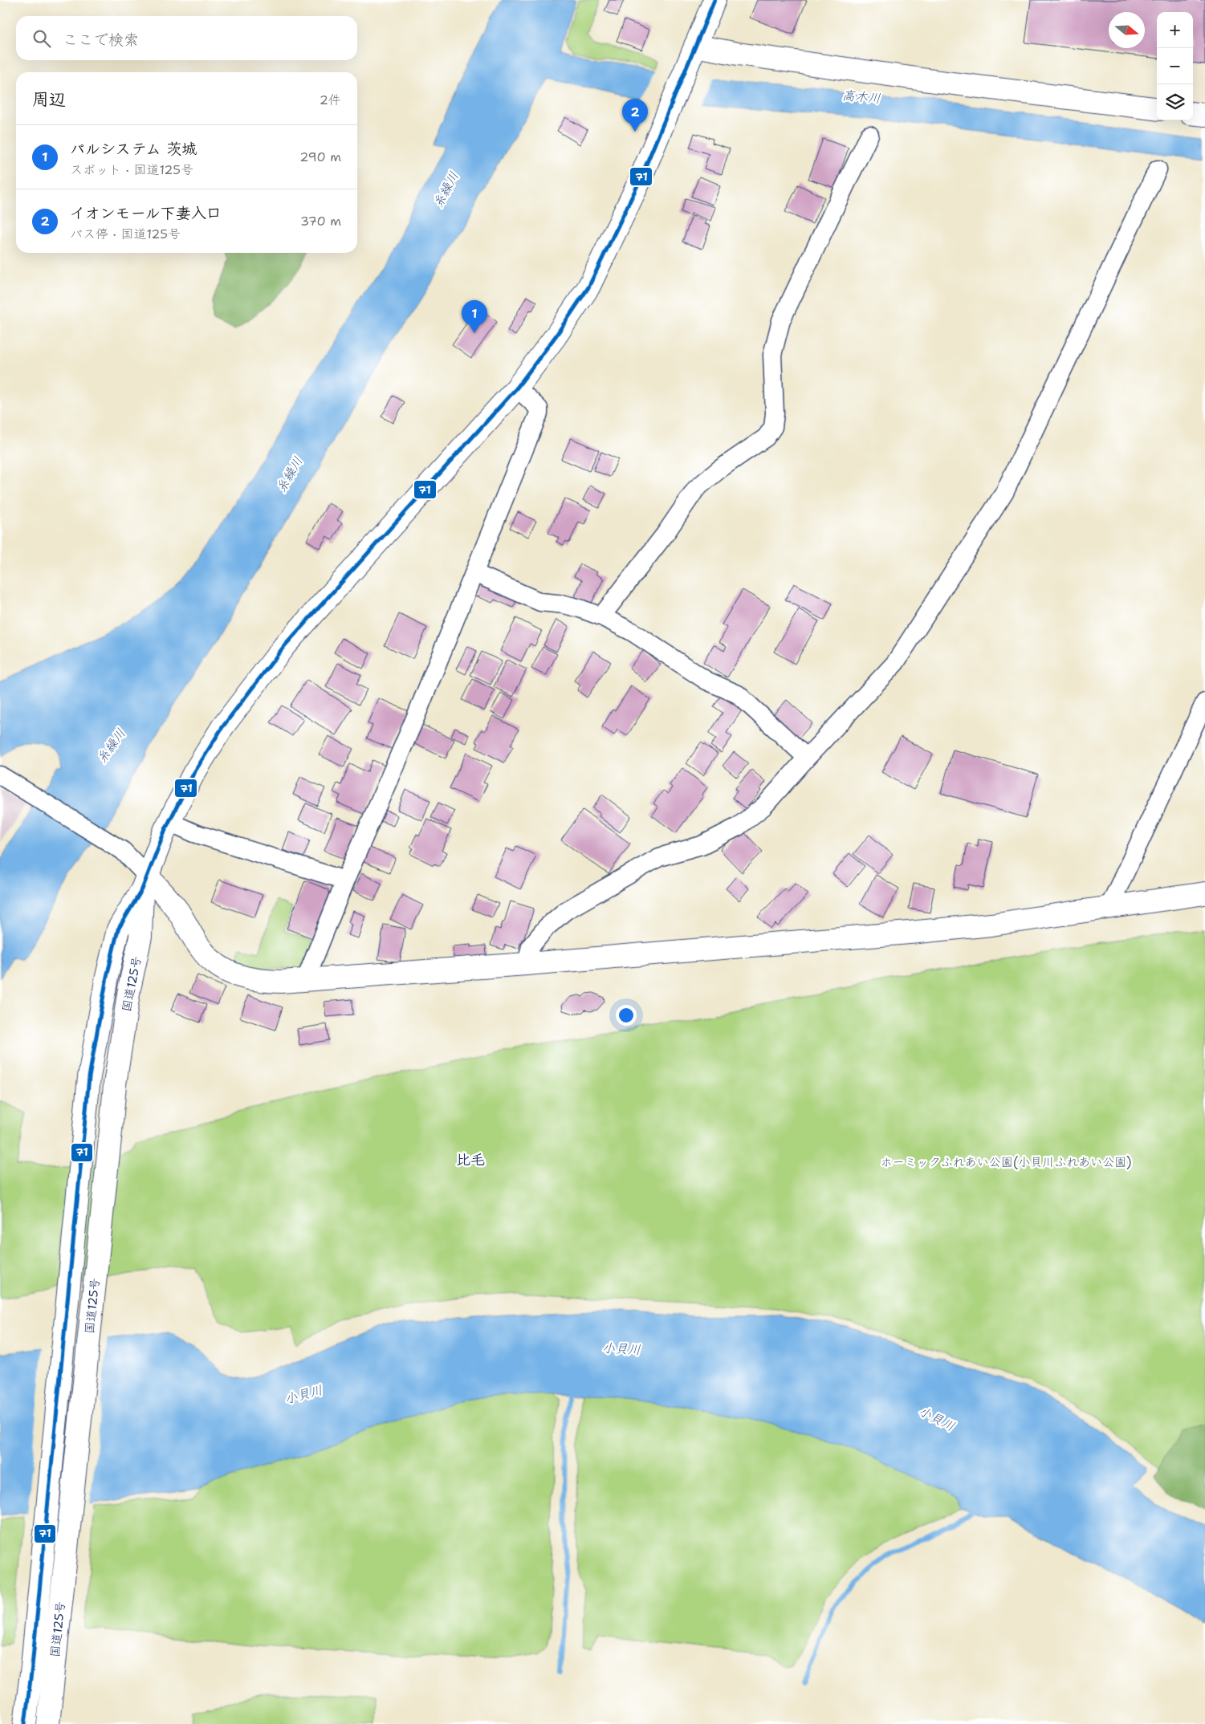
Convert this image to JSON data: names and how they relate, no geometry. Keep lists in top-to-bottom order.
{
  "streets": {
    "main road": ["国道125号"]
  },
  "districts": ["比毛"],
  "water": ["高木川", "糸繰川", "小貝川"],
  "parks": ["ホーミックふれあい公園(小貝川ふれあい公園)"],
  "lines": ["transit line 71"],
  "north": "right",
  "page": {
    "map_buttons": ["+", "−"],
    "search": "ここで検索",
    "heading": ["周辺", "2件"],
    "pins": ["2", "1"],
    "list": [
      {
        "mark": "1",
        "name": "パルシステム 茨城",
        "note": "スポット · 国道125号",
        "value": "290 m"
      },
      {
        "mark": "2",
        "name": "イオンモール下妻入口",
        "note": "バス停 · 国道125号",
        "value": "370 m"
      }
    ]
  }
}
